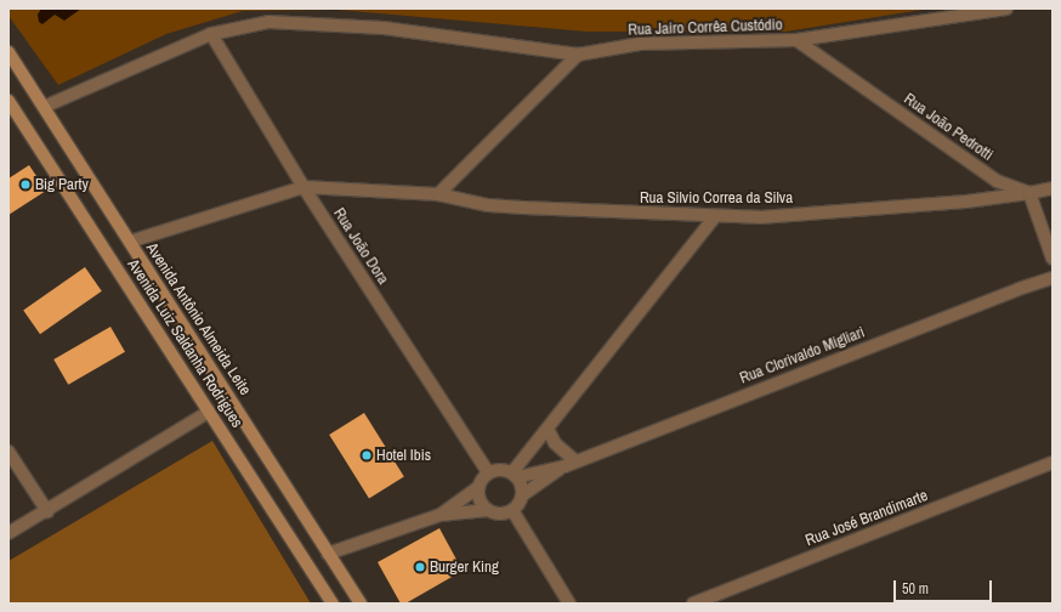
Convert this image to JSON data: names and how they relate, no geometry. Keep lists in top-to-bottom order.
{
  "streets": {
    "main road": ["Avenida Antônio Almeida Leite", "Avenida Luiz Saldanha Rodrigues"],
    "street": [
      "Rua Jairo Corrêa Custódio",
      "Rua João Pedrotti",
      "Rua Silvio Correa da Silva",
      "Rua João Dora",
      "Rua Clorivaldo Migliari",
      "Rua José Brandimarte"
    ]
  },
  "crossings": [
    ["Rua Jairo Corrêa Custódio", "Rua João Pedrotti"],
    ["Rua Jairo Corrêa Custódio", "Rua João Dora"],
    ["Rua Jairo Corrêa Custódio", "Avenida Antônio Almeida Leite"],
    ["Rua João Pedrotti", "Rua Silvio Correa da Silva"],
    ["Rua Silvio Correa da Silva", "Rua João Dora"],
    ["Rua Silvio Correa da Silva", "Avenida Antônio Almeida Leite"],
    ["Rua João Dora", "Rua Clorivaldo Migliari"]
  ],
  "places": ["Big Party", "Hotel Ibis", "Burger King"],
  "scale_bar": "50 m"
}
